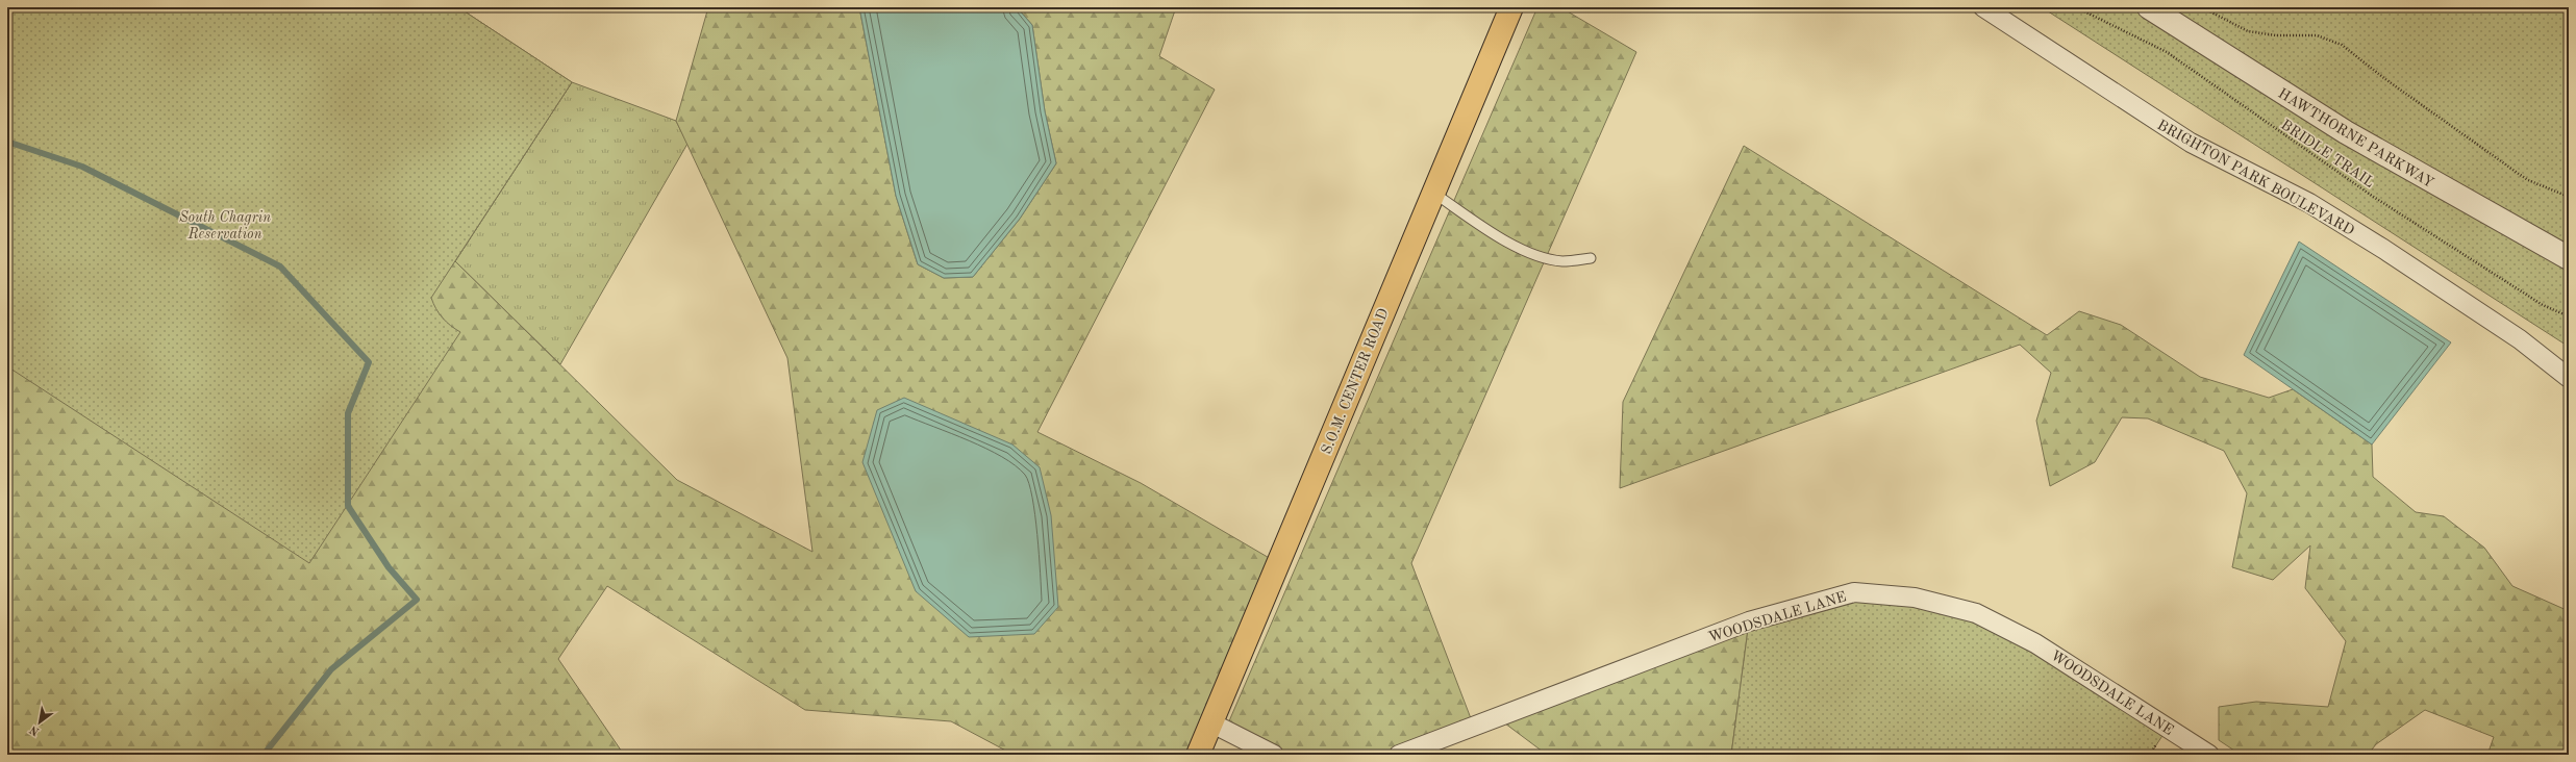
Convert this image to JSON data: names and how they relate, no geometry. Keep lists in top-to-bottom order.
{
  "streets": {
    "main road": ["S.O.M. CENTER ROAD"],
    "street": ["HAWTHORNE PARKWAY", "BRIGHTON PARK BOULEVARD", "WOODSDALE LANE"],
    "path": ["BRIDLE TRAIL"]
  },
  "parks": ["South Chagrin Reservation"],
  "north": "bottom left"
}
